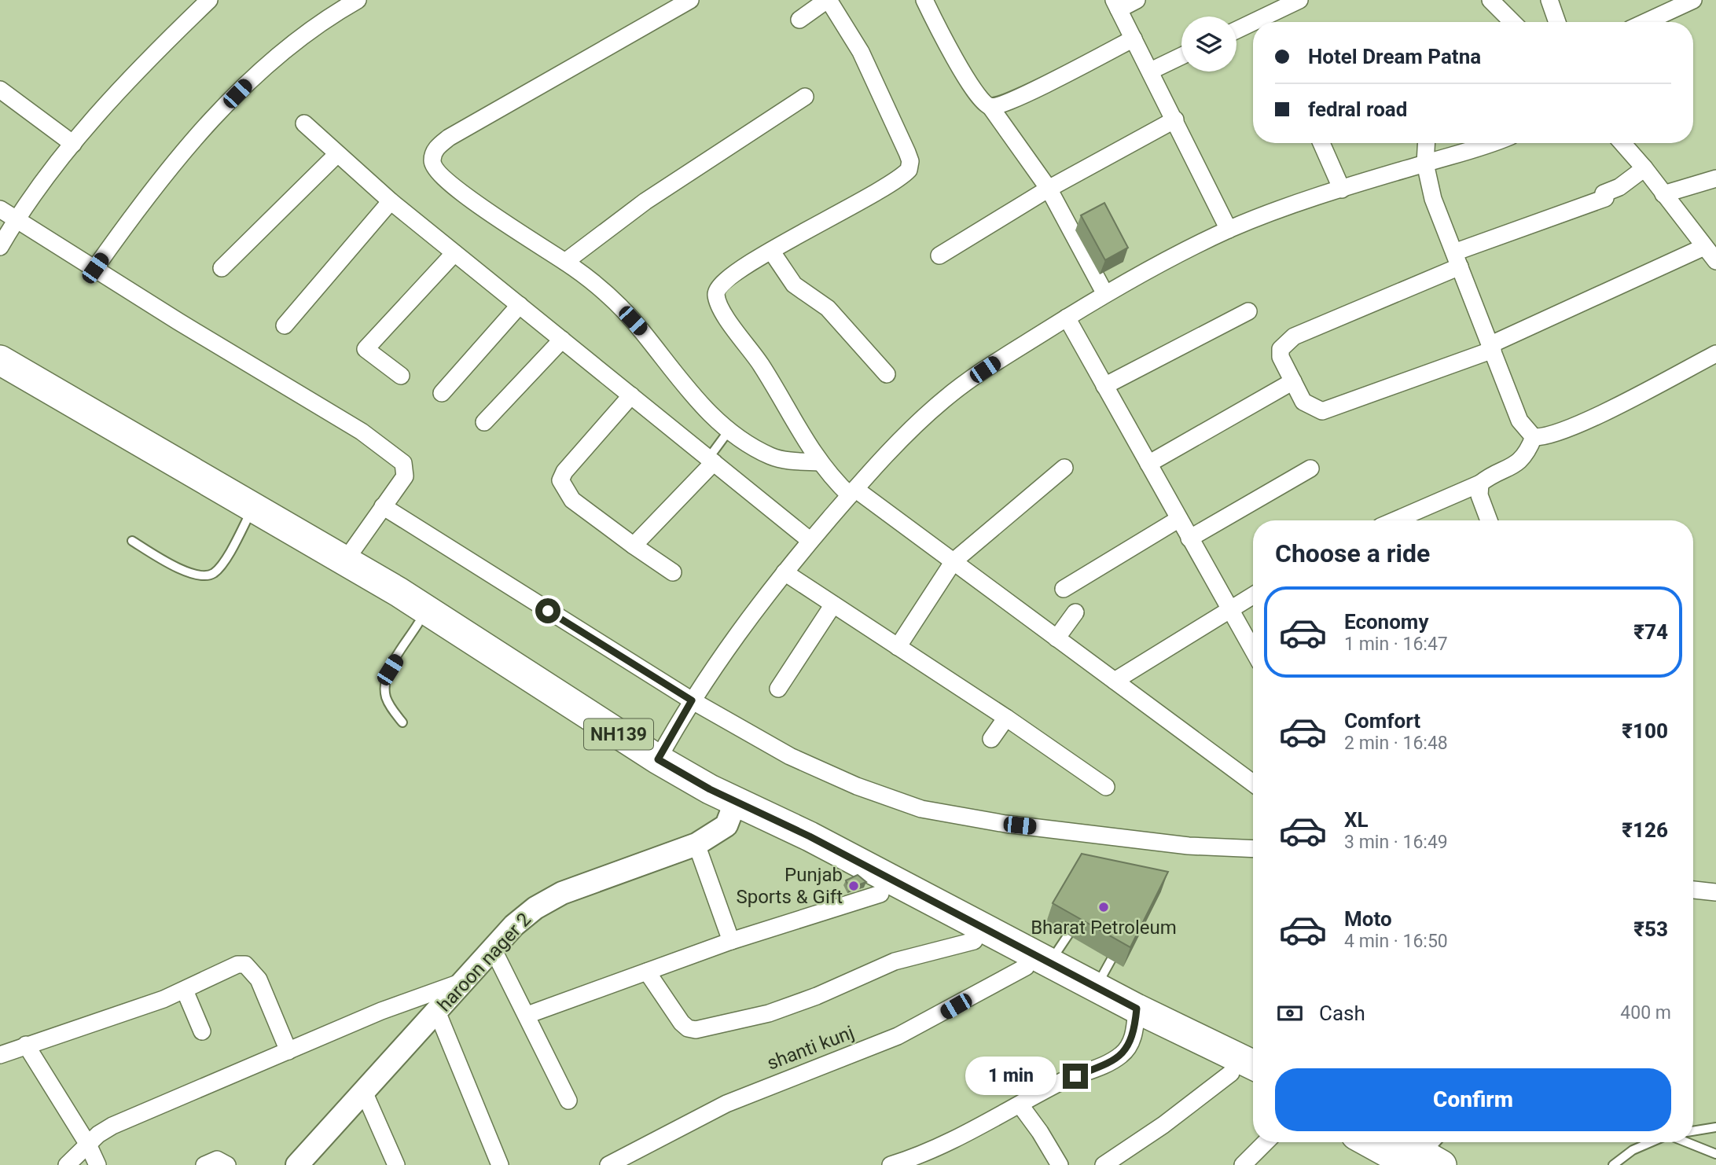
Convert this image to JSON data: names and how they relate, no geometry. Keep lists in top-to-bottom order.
{
  "streets": {
    "highway": ["NH139"],
    "street": ["haroon nager 2", "shanti kunj"]
  },
  "crossings": [
    ["NH139", "haroon nager 2"],
    ["NH139", "shanti kunj"]
  ],
  "places": ["Punjab Sports & Gift", "Bharat Petroleum"],
  "page": {
    "banner": ["Hotel Dream Patna", "fedral road"],
    "heading": "Choose a ride",
    "list": [
      {
        "name": "Economy",
        "note": "1 min · 16:47",
        "value": "₹74"
      },
      {
        "name": "Comfort",
        "note": "2 min · 16:48",
        "value": "₹100"
      },
      {
        "name": "XL",
        "note": "3 min · 16:49",
        "value": "₹126"
      },
      {
        "name": "Moto",
        "note": "4 min · 16:50",
        "value": "₹53"
      }
    ],
    "pay": ["Cash", "400 m"],
    "bubble": "1 min",
    "buttons": "Confirm"
  }
}
